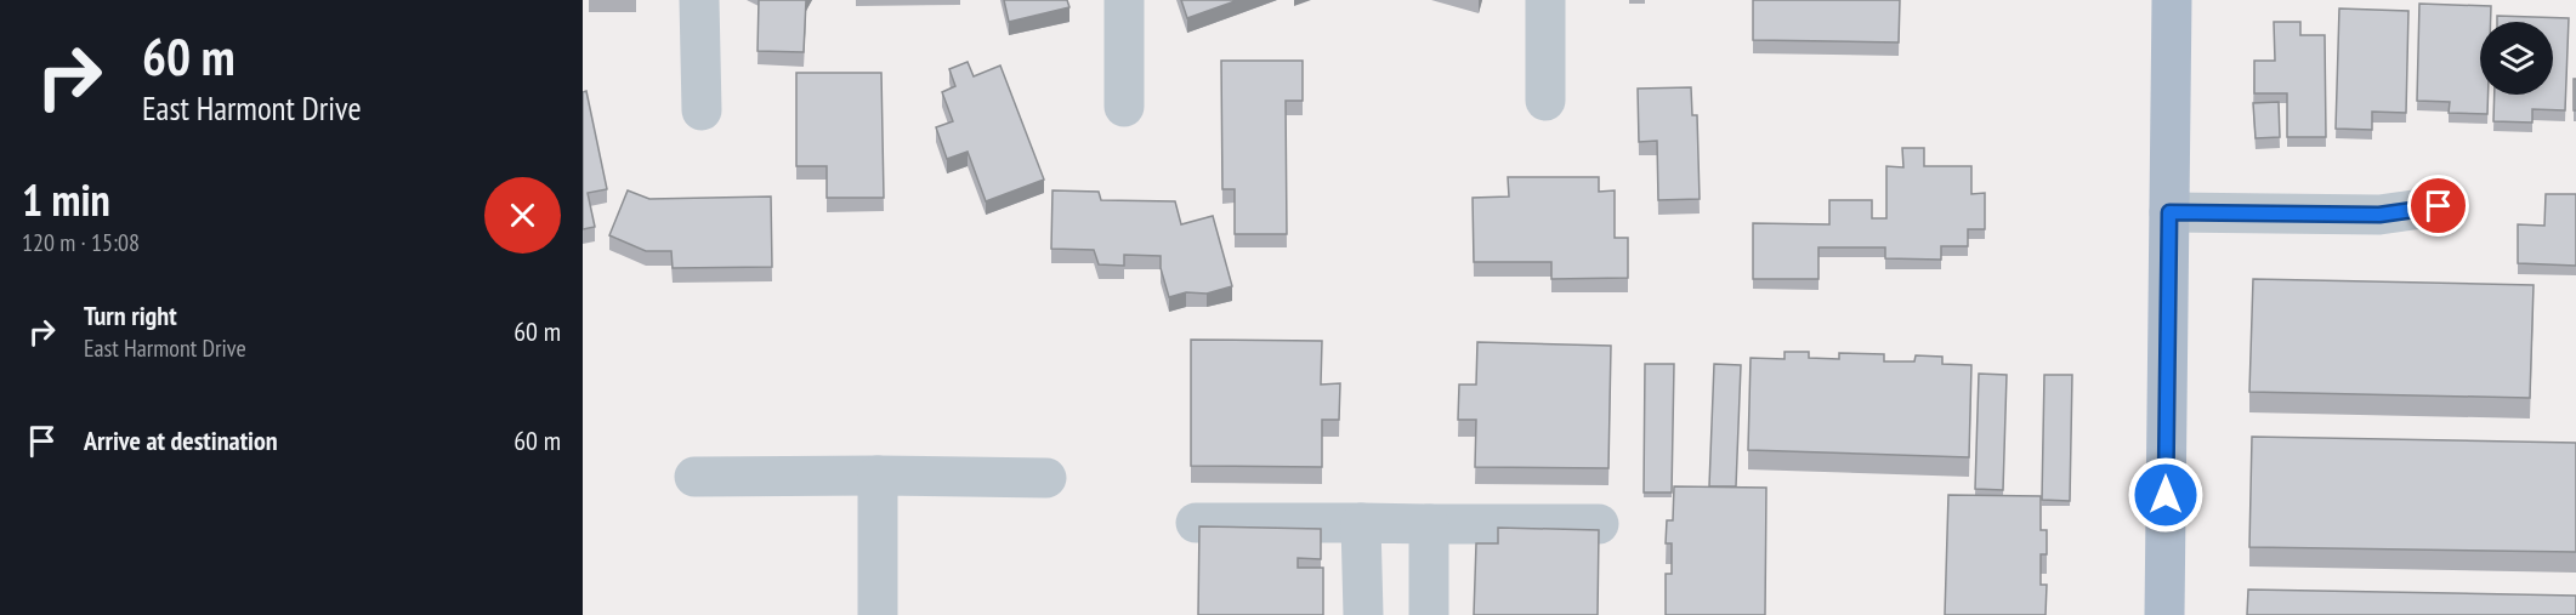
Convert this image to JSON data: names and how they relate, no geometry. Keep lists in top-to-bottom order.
{
  "page": {
    "turn": ["60 m", "East Harmont Drive"],
    "heading": ["1 min", "120 m · 15:08"],
    "list": [
      {
        "name": "Turn right",
        "note": "East Harmont Drive",
        "value": "60 m"
      },
      {
        "name": "Arrive at destination",
        "value": "60 m"
      }
    ]
  }
}
